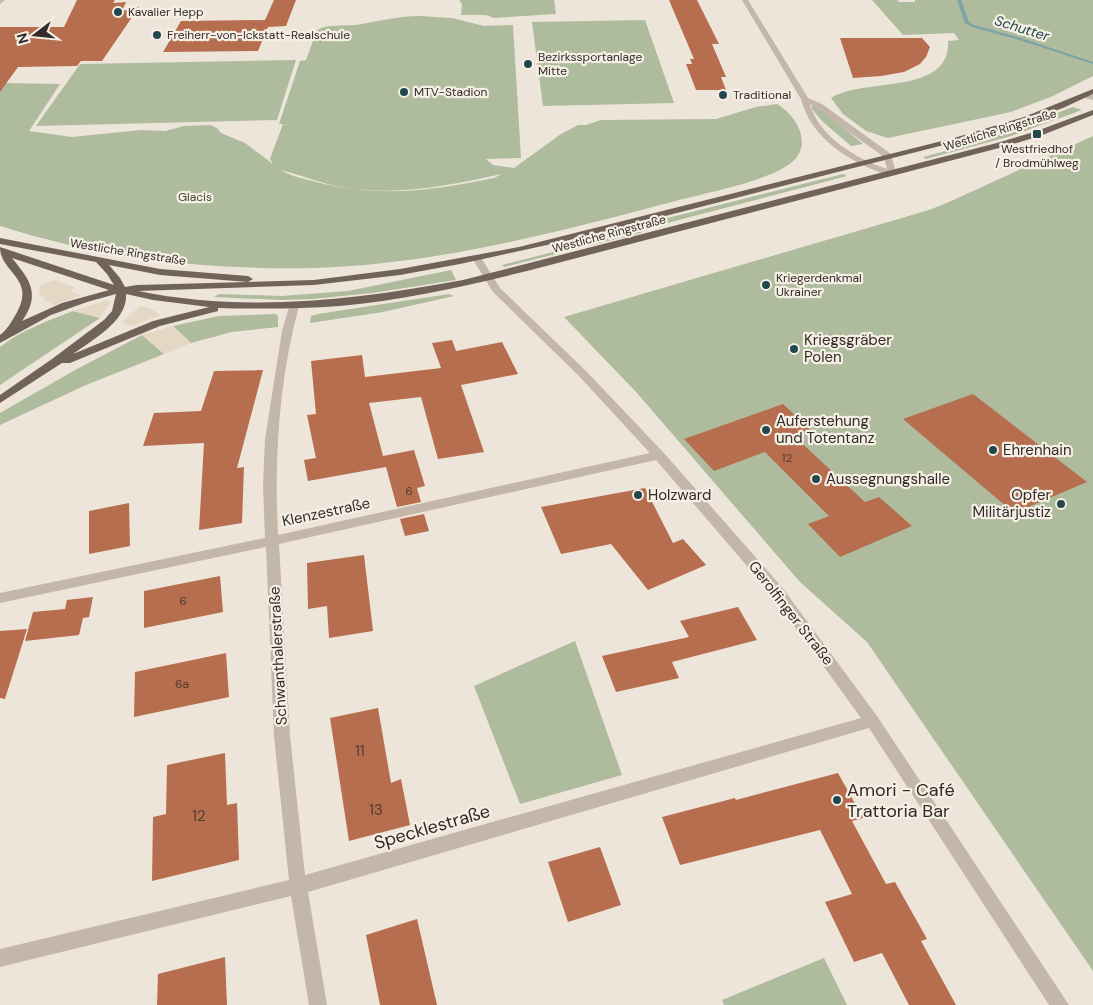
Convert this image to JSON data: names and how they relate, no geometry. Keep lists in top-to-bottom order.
{
  "streets": {
    "main road": ["Westliche Ringstraße"],
    "street": [
      "Klenzestraße",
      "Gerolfinger Straße",
      "Schwanthalerstraße",
      "Specklestraße"
    ]
  },
  "crossings": [
    ["Westliche Ringstraße", "Gerolfinger Straße"],
    ["Westliche Ringstraße", "Schwanthalerstraße"],
    ["Klenzestraße", "Gerolfinger Straße"],
    ["Klenzestraße", "Schwanthalerstraße"],
    ["Gerolfinger Straße", "Specklestraße"],
    ["Schwanthalerstraße", "Specklestraße"]
  ],
  "water": ["Schutter"],
  "parks": ["Glacis"],
  "places": {
    "other": [
      "Kavalier Hepp",
      "Freiherr-von-Ickstatt-Realschule",
      "Bezirkssportanlage Mitte",
      "MTV-Stadion",
      "Traditional",
      "Kriegerdenkmal Ukrainer",
      "Kriegsgräber Polen",
      "Auferstehung und Totentanz",
      "Ehrenhain",
      "Aussegnungshalle",
      "Holzward",
      "Opfer Militärjustiz",
      "Amori - Café Trattoria Bar"
    ],
    "transit": ["Westfriedhof / Brodmühlweg"]
  },
  "house_numbers": [
    "12",
    "6",
    "6",
    "6a",
    "11",
    "13",
    "12"
  ],
  "north": "left"
}
